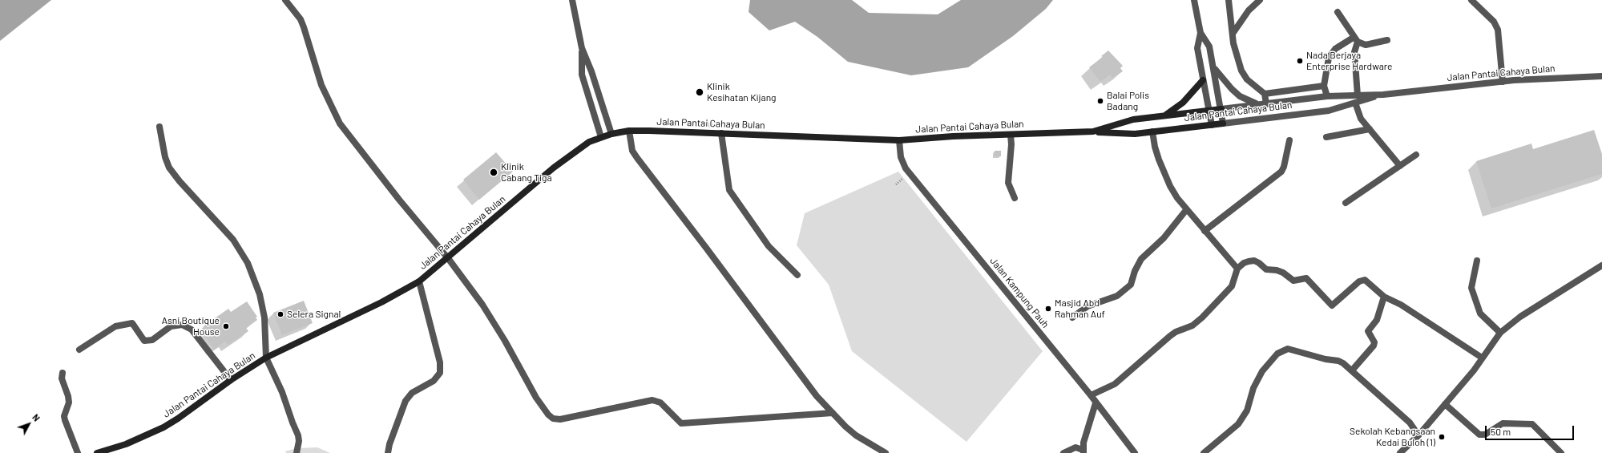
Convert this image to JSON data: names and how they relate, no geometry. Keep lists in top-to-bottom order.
{
  "streets": {
    "main road": ["Jalan Pantai Cahaya Bulan"],
    "street": ["Jalan Kampung Pauh"]
  },
  "crossings": [
    ["Jalan Pantai Cahaya Bulan", "Jalan Kampung Pauh"]
  ],
  "places": [
    "Nada Berjaya Enterprise Hardware",
    "Klinik Kesihatan Kijang",
    "Balai Polis Badang",
    "Klinik Cabang Tiga",
    "Masjid Abd Rahman Auf",
    "Selera Signal",
    "Asni Boutique House",
    "Sekolah Kebangsaan Kedai Buloh (1)"
  ],
  "scale_bar": "50 m",
  "north": "top right"
}
